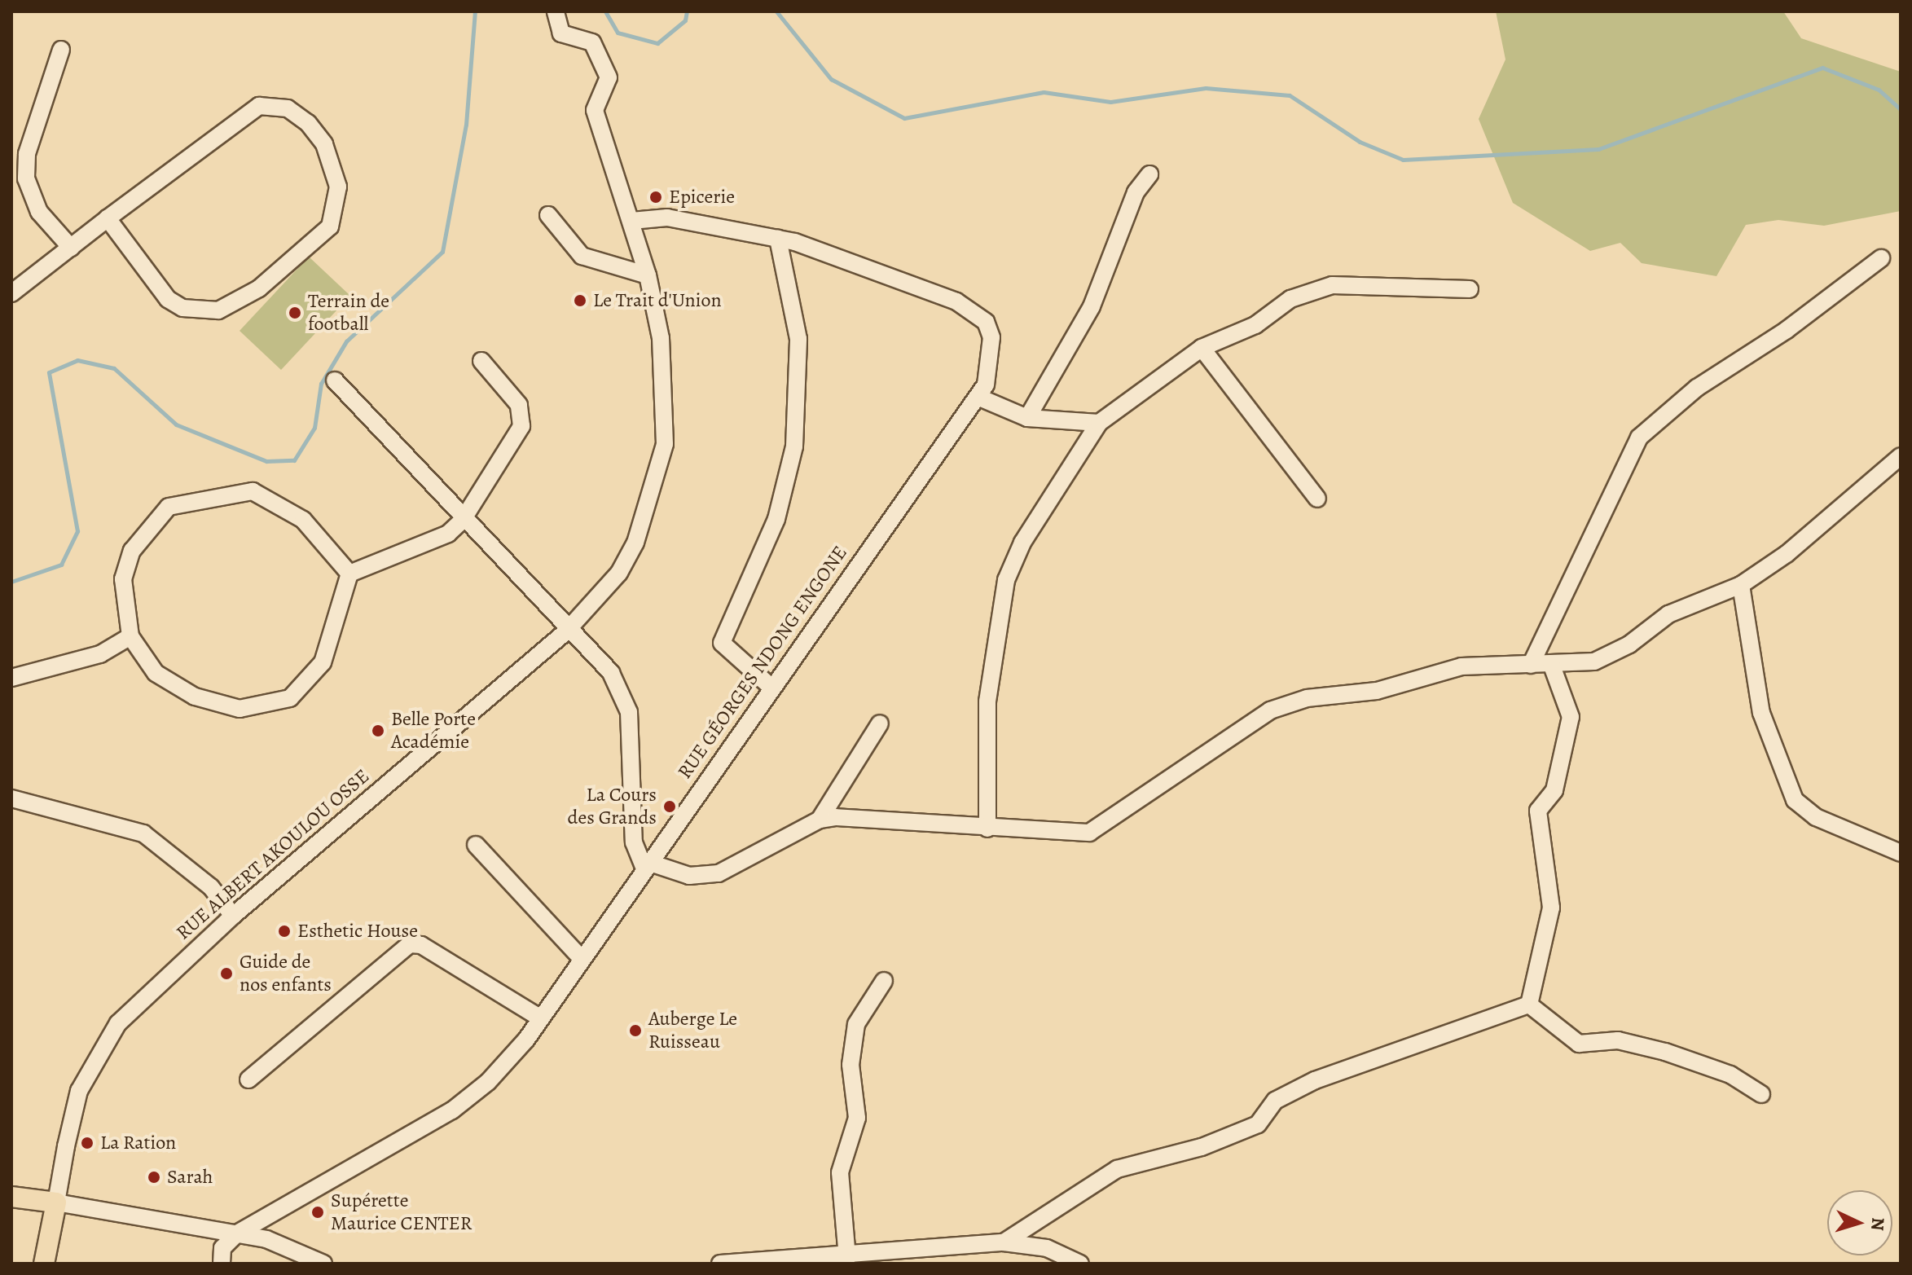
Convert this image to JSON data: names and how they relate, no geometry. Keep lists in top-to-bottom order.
{
  "streets": {
    "street": ["RUE GÉORGES NDONG ENGONE", "RUE ALBERT AKOULOU OSSE"]
  },
  "crossings": [
    ["RUE GÉORGES NDONG ENGONE", "RUE ALBERT AKOULOU OSSE"]
  ],
  "places": [
    "Epicerie",
    "Le Trait d'Union",
    "Terrain de football",
    "Belle Porte Académie",
    "La Cours des Grands",
    "Esthetic House",
    "Guide de nos enfants",
    "Auberge Le Ruisseau",
    "La Ration",
    "Sarah",
    "Supérette Maurice CENTER"
  ],
  "north": "right"
}
